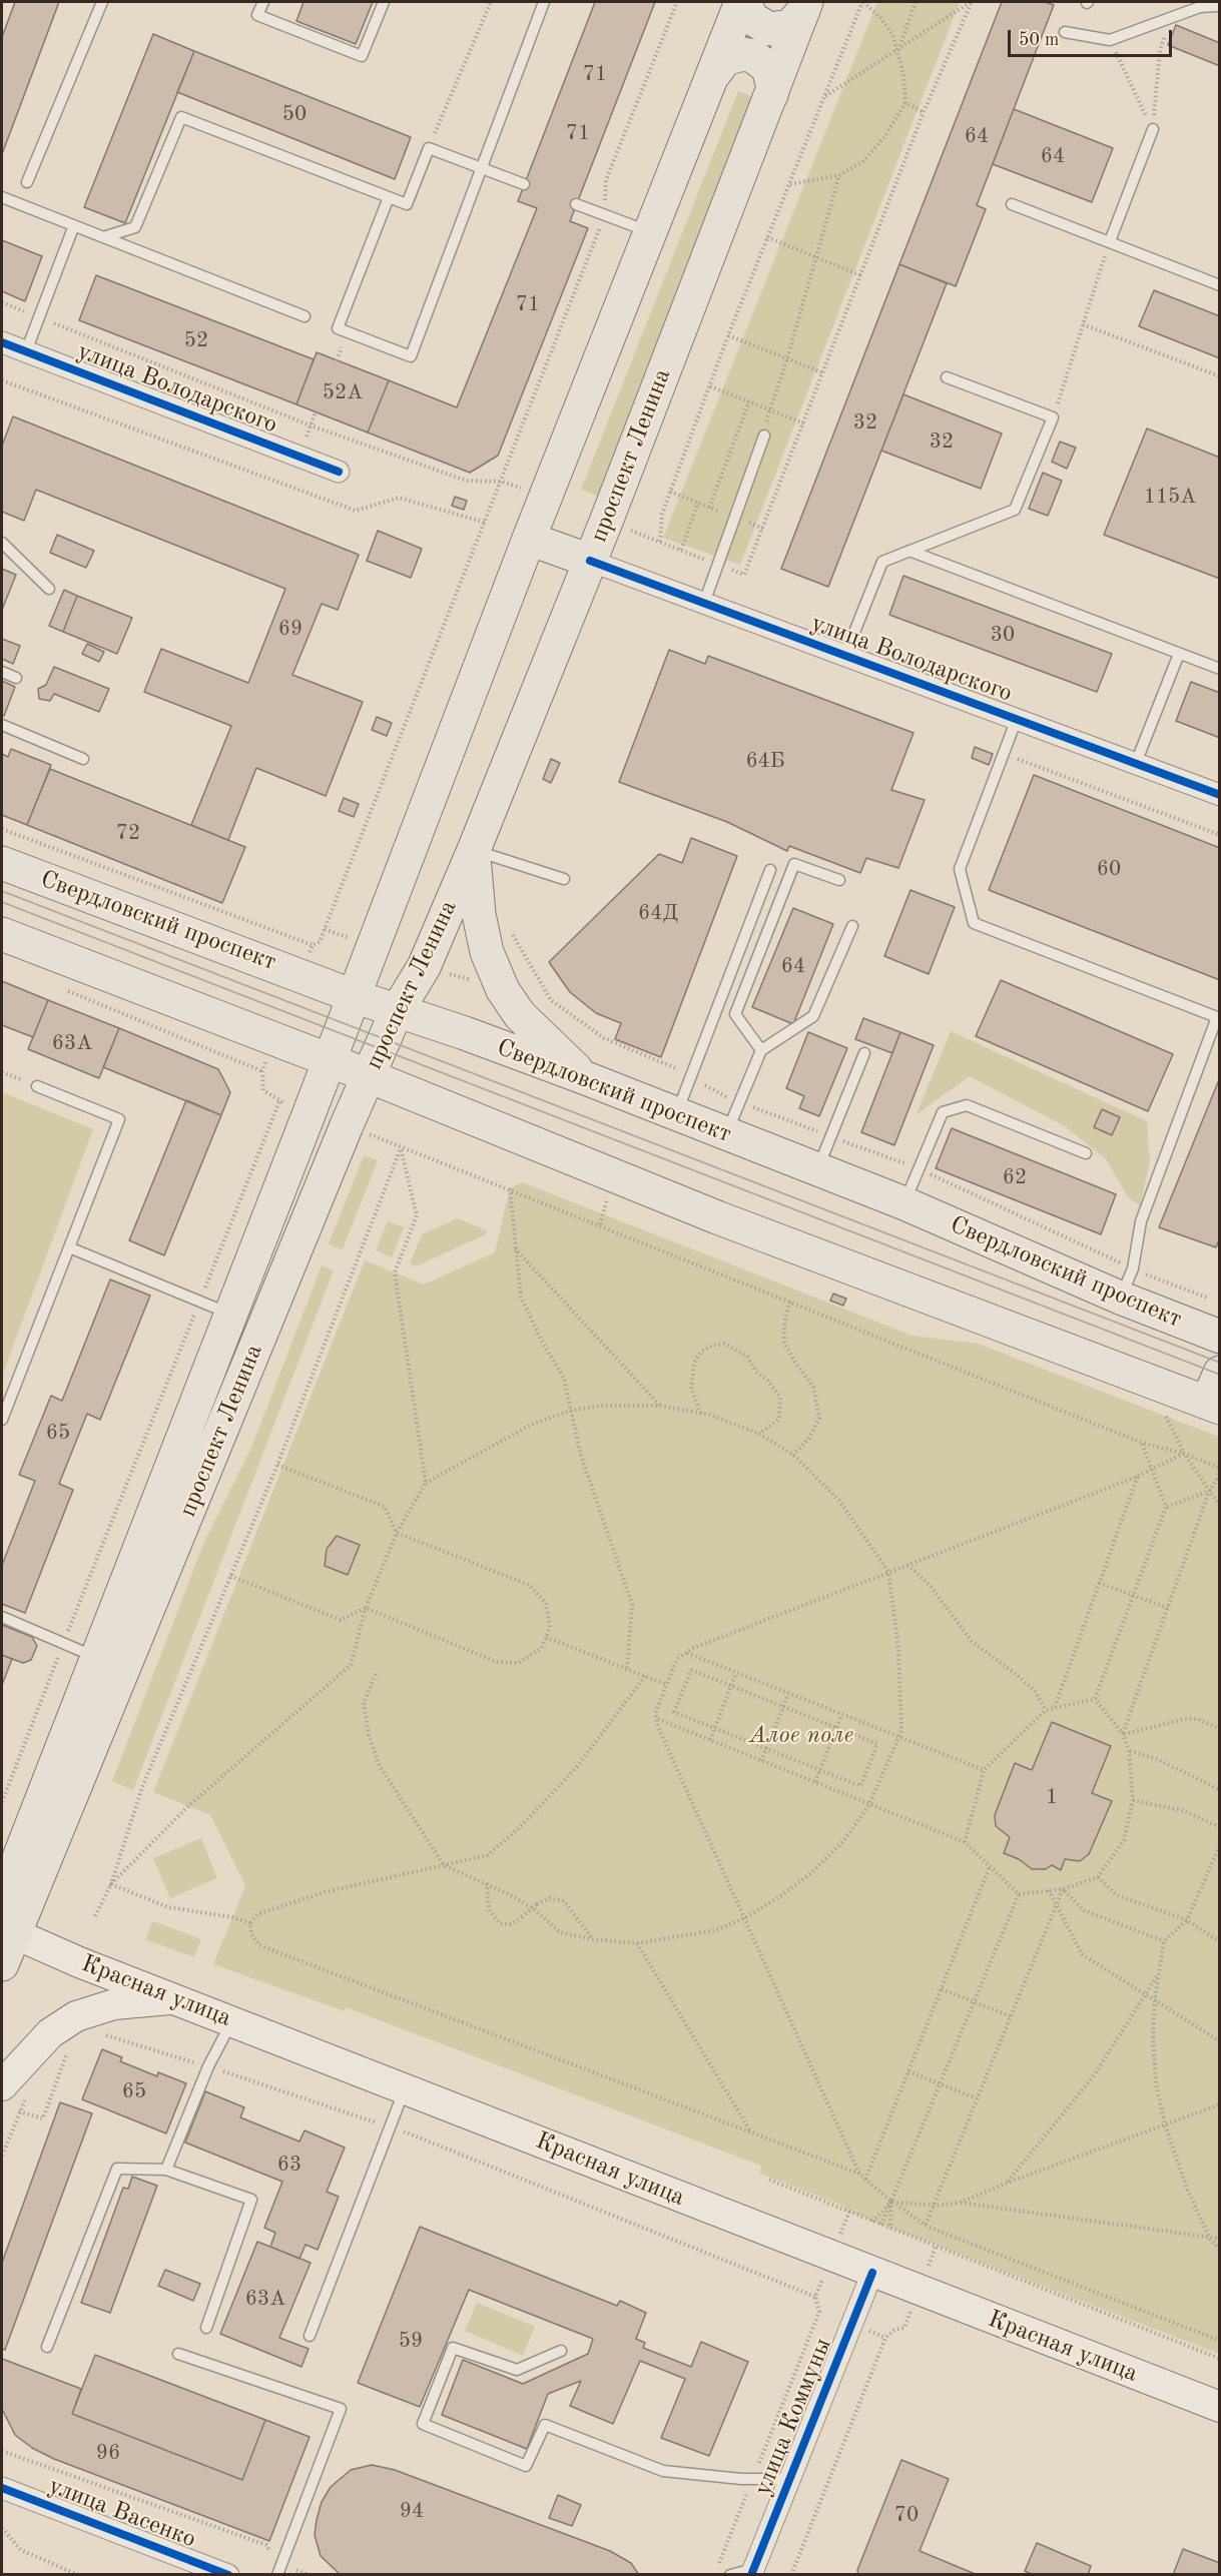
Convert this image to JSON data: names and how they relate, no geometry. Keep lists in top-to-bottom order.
{
  "streets": {
    "main road": [
      "улица Володарского",
      "проспект Ленина",
      "Свердловский проспект",
      "Красная улица"
    ],
    "street": ["улица Коммуны", "улица Васенко"]
  },
  "crossings": [
    ["улица Володарского", "проспект Ленина"],
    ["проспект Ленина", "Свердловский проспект"],
    ["проспект Ленина", "Красная улица"],
    ["Красная улица", "улица Коммуны"]
  ],
  "parks": ["Алое поле"],
  "house_numbers": [
    "71",
    "50",
    "71",
    "64",
    "64",
    "71",
    "52",
    "52А",
    "32",
    "32",
    "115А",
    "69",
    "30",
    "64Б",
    "72",
    "60",
    "64Д",
    "64",
    "63А",
    "62",
    "65",
    "1",
    "65",
    "63",
    "63А",
    "59",
    "96",
    "94",
    "70"
  ],
  "scale_bar": "50 m"
}
